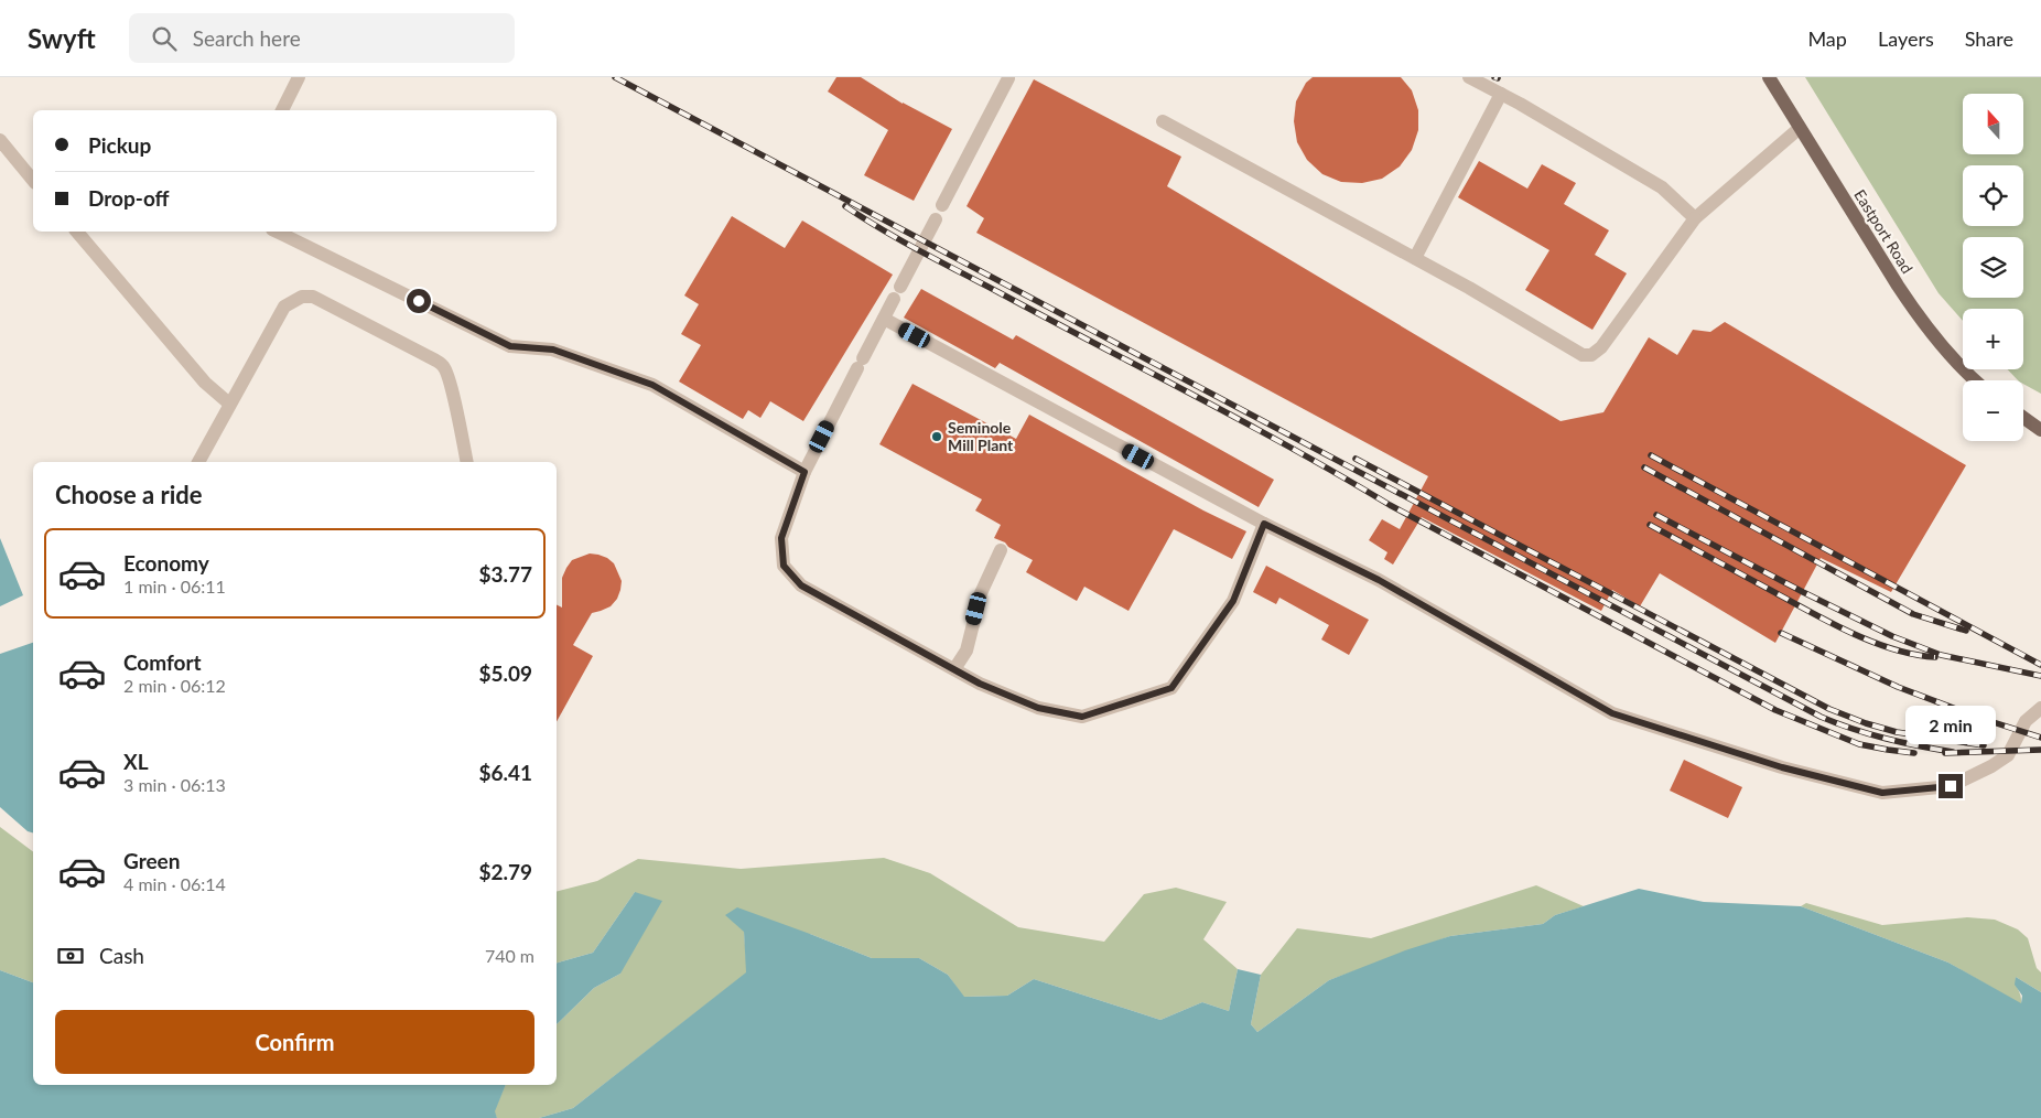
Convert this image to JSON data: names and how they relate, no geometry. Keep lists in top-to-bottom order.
{
  "streets": {
    "main road": ["Eastport Road"]
  },
  "places": ["Seminole Mill Plant"],
  "north": "top",
  "page": {
    "header": "Swyft",
    "search": "Search here",
    "nav": ["Map", "Layers", "Share"],
    "map_buttons": ["+", "−"],
    "banner": ["Pickup", "Drop-off"],
    "heading": "Choose a ride",
    "list": [
      {
        "name": "Economy",
        "note": "1 min · 06:11",
        "value": "$3.77"
      },
      {
        "name": "Comfort",
        "note": "2 min · 06:12",
        "value": "$5.09"
      },
      {
        "name": "XL",
        "note": "3 min · 06:13",
        "value": "$6.41"
      },
      {
        "name": "Green",
        "note": "4 min · 06:14",
        "value": "$2.79"
      }
    ],
    "bubble": "2 min",
    "pay": ["Cash", "740 m"],
    "buttons": "Confirm"
  }
}
